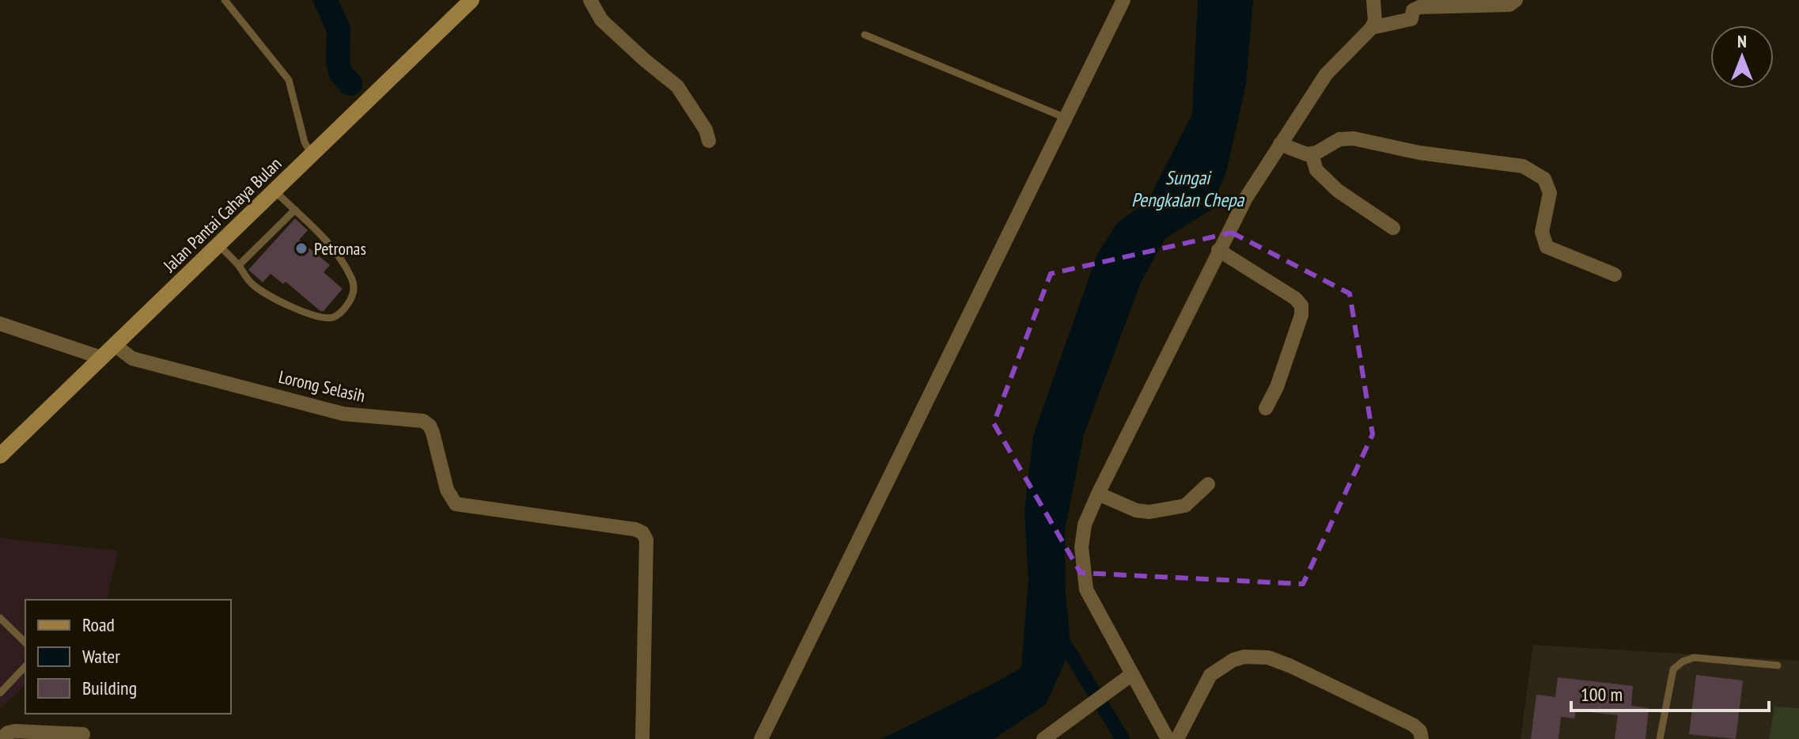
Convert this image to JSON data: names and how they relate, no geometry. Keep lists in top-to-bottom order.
{
  "streets": {
    "main road": ["Jalan Pantai Cahaya Bulan"],
    "street": ["Lorong Selasih"]
  },
  "crossings": [
    ["Jalan Pantai Cahaya Bulan", "Lorong Selasih"]
  ],
  "water": ["Sungai Pengkalan Chepa"],
  "places": ["Petronas"],
  "legend": ["Road", "Water", "Building"],
  "scale_bar": "100 m",
  "north": "top"
}
